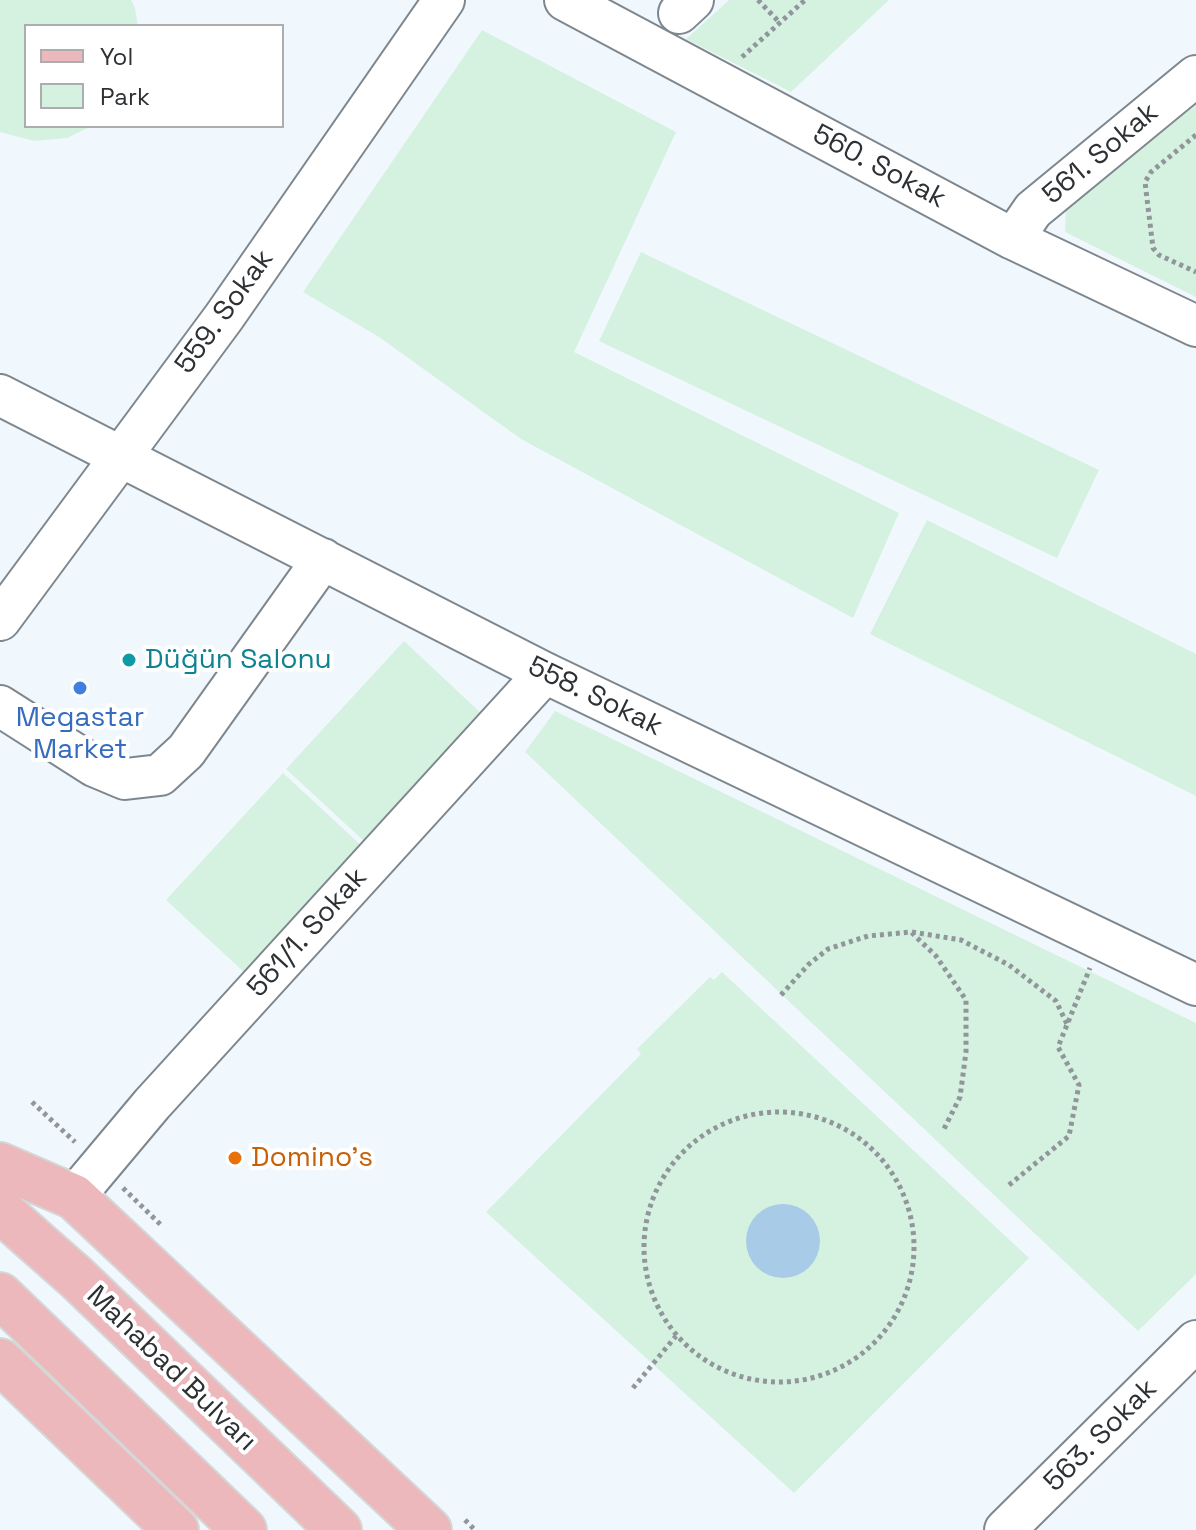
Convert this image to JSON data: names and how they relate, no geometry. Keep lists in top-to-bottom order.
{
  "streets": {
    "main road": ["Mahabad Bulvarı"],
    "street": [
      "561. Sokak",
      "560. Sokak",
      "559. Sokak",
      "558. Sokak",
      "561/1. Sokak",
      "563. Sokak"
    ]
  },
  "crossings": [
    ["561. Sokak", "560. Sokak"],
    ["559. Sokak", "558. Sokak"],
    ["558. Sokak", "561/1. Sokak"]
  ],
  "places": ["Düğün Salonu", "Megastar Market", "Domino's"],
  "legend": ["Yol", "Park"]
}
